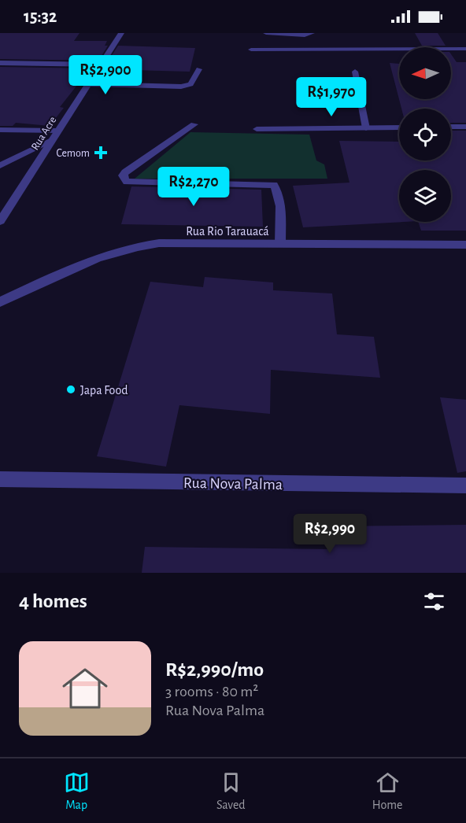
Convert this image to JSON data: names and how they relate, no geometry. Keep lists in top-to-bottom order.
{
  "streets": {
    "street": ["Rua Acre", "Rua Rio Tarauacá", "Rua Nova Palma"]
  },
  "places": {
    "health": ["Cemom"],
    "other": ["Japa Food"]
  },
  "north": "left",
  "page": {
    "status": "15:32",
    "price": [
      "R$2,900",
      "R$1,970",
      "R$2,270",
      "R$2,990"
    ],
    "heading": "4 homes",
    "list": [
      {
        "name": "R$2,990/mo",
        "note": "3 rooms · 80 m² · Rua Nova Palma"
      }
    ],
    "tabs": ["Map", "Saved", "Home"]
  }
}
